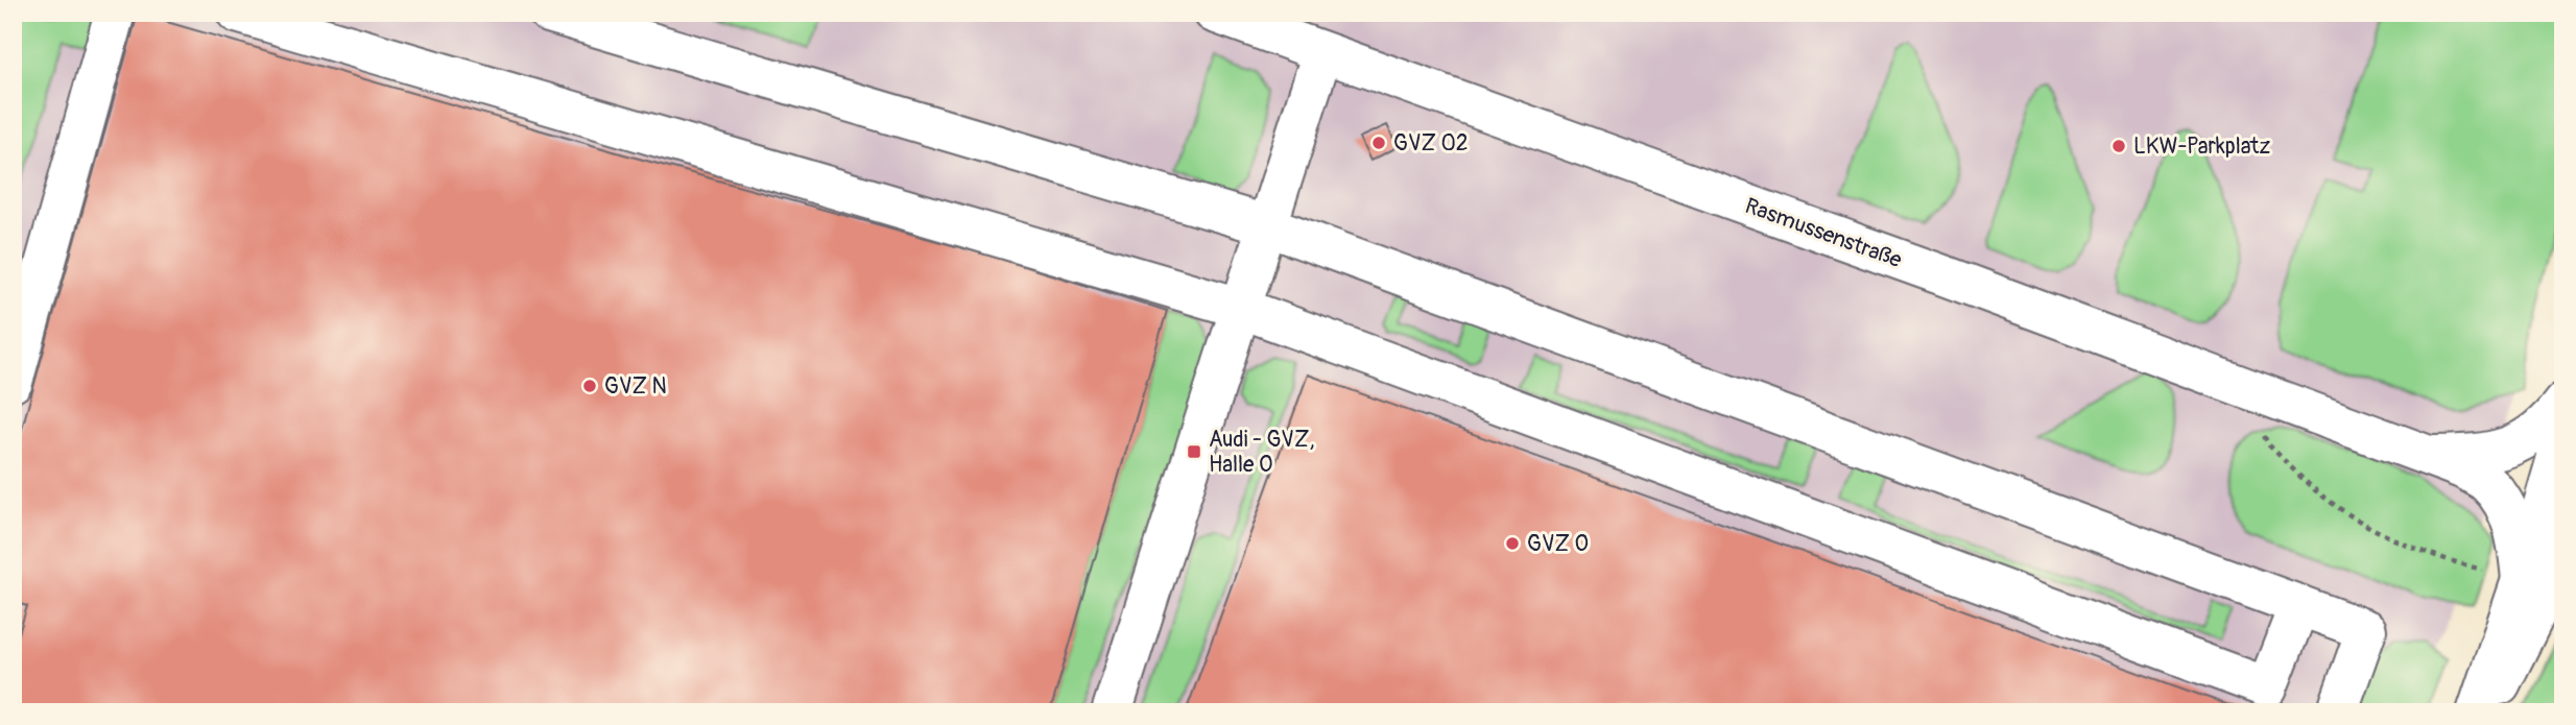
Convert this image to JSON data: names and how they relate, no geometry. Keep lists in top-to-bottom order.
{
  "streets": {
    "street": ["Rasmussenstraße"]
  },
  "places": {
    "other": [
      "GVZ 02",
      "LKW-Parkplatz",
      "GVZ N",
      "GVZ O"
    ],
    "transit": ["Audi - GVZ, Halle O"]
  }
}
